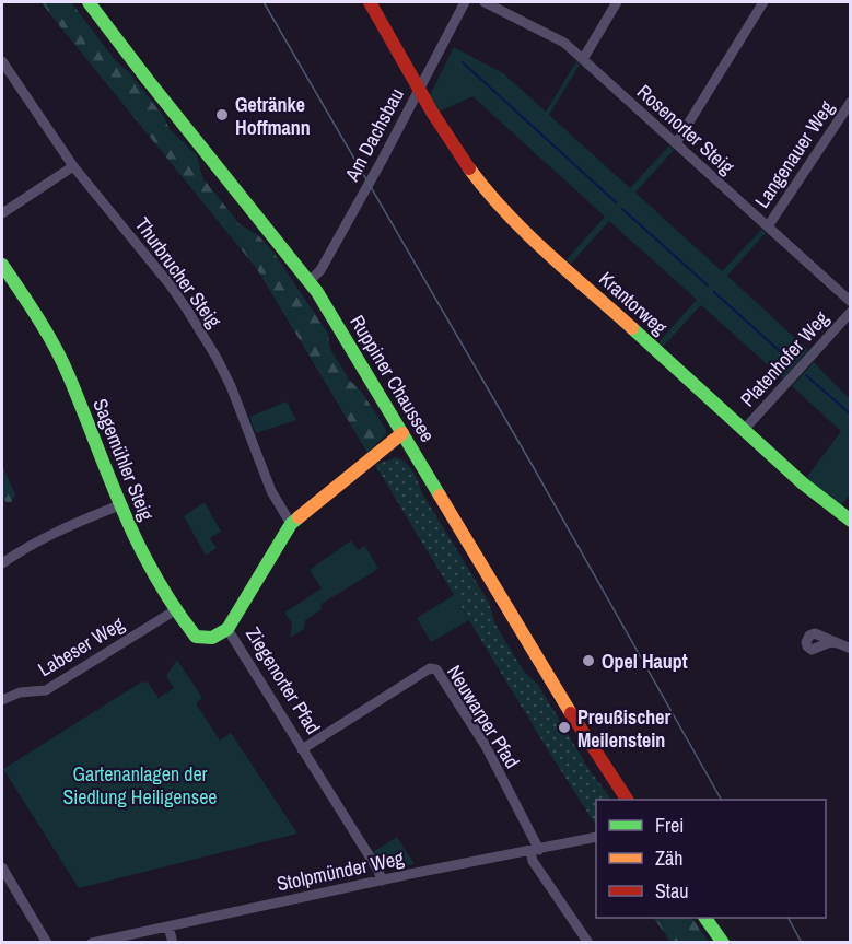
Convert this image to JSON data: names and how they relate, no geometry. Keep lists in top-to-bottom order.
{
  "streets": {
    "street": [
      "Rosenorter Steig",
      "Am Dachsbau",
      "Langenauer Weg",
      "Thurbrucher Steig",
      "Krantorweg",
      "Platenhofer Weg",
      "Ruppiner Chaussee",
      "Sagemühler Steig",
      "Labeser Weg",
      "Ziegenorter Pfad",
      "Neuwarper Pfad",
      "Stolpmünder Weg"
    ]
  },
  "crossings": [
    ["Rosenorter Steig", "Langenauer Weg"],
    ["Am Dachsbau", "Krantorweg"],
    ["Am Dachsbau", "Ruppiner Chaussee"],
    ["Thurbrucher Steig", "Ziegenorter Pfad"],
    ["Krantorweg", "Platenhofer Weg"],
    ["Ruppiner Chaussee", "Ziegenorter Pfad"],
    ["Sagemühler Steig", "Labeser Weg"],
    ["Sagemühler Steig", "Ziegenorter Pfad"],
    ["Ziegenorter Pfad", "Neuwarper Pfad"],
    ["Ziegenorter Pfad", "Stolpmünder Weg"],
    ["Neuwarper Pfad", "Stolpmünder Weg"]
  ],
  "parks": ["Gartenanlagen der Siedlung Heiligensee"],
  "places": ["Getränke Hoffmann", "Opel Haupt", "Preußischer Meilenstein"],
  "legend": ["Frei", "Zäh", "Stau"]
}
